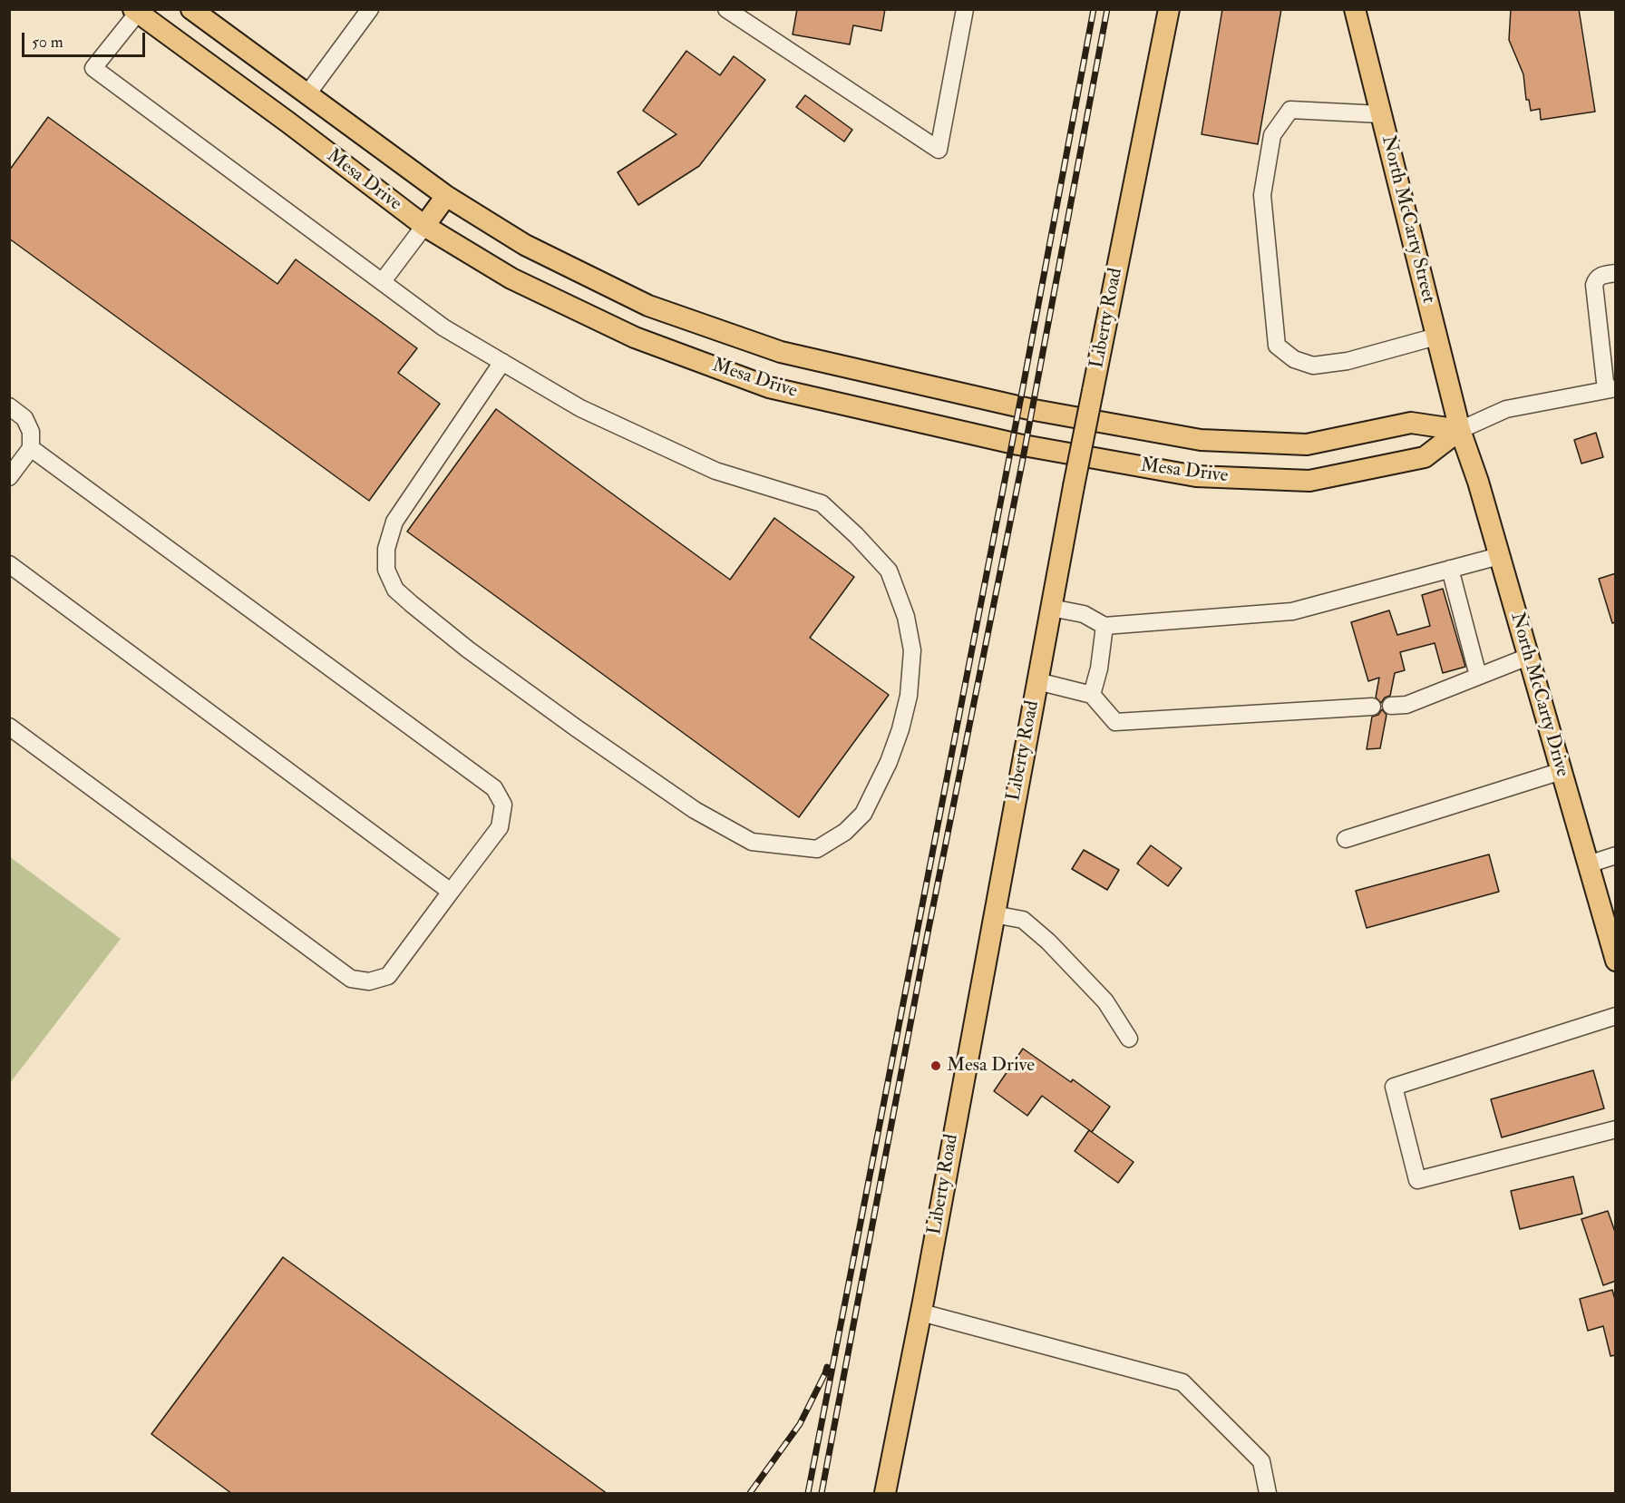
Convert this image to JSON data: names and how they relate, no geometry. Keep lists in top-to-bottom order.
{
  "streets": {
    "main road": [
      "Mesa Drive",
      "North McCarty Street",
      "Liberty Road",
      "North McCarty Drive"
    ]
  },
  "crossings": [
    ["Mesa Drive", "North McCarty Street"],
    ["Mesa Drive", "North McCarty Drive"],
    ["North McCarty Street", "North McCarty Drive"]
  ],
  "places": ["Mesa Drive"],
  "scale_bar": "50 m"
}
